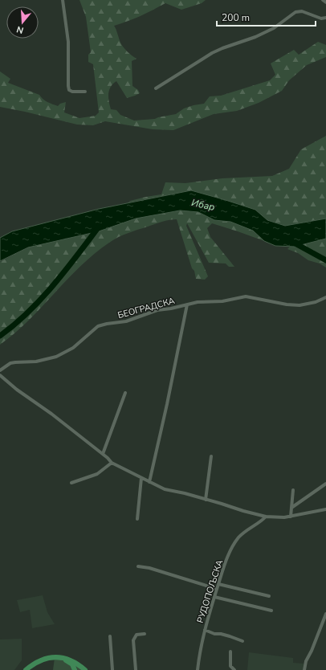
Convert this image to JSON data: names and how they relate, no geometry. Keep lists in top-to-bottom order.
{
  "streets": {
    "street": ["БЕОГРАДСКА", "РУДОПОЉСКА"]
  },
  "water": ["Ибар"],
  "scale_bar": "200 m",
  "north": "bottom"
}
